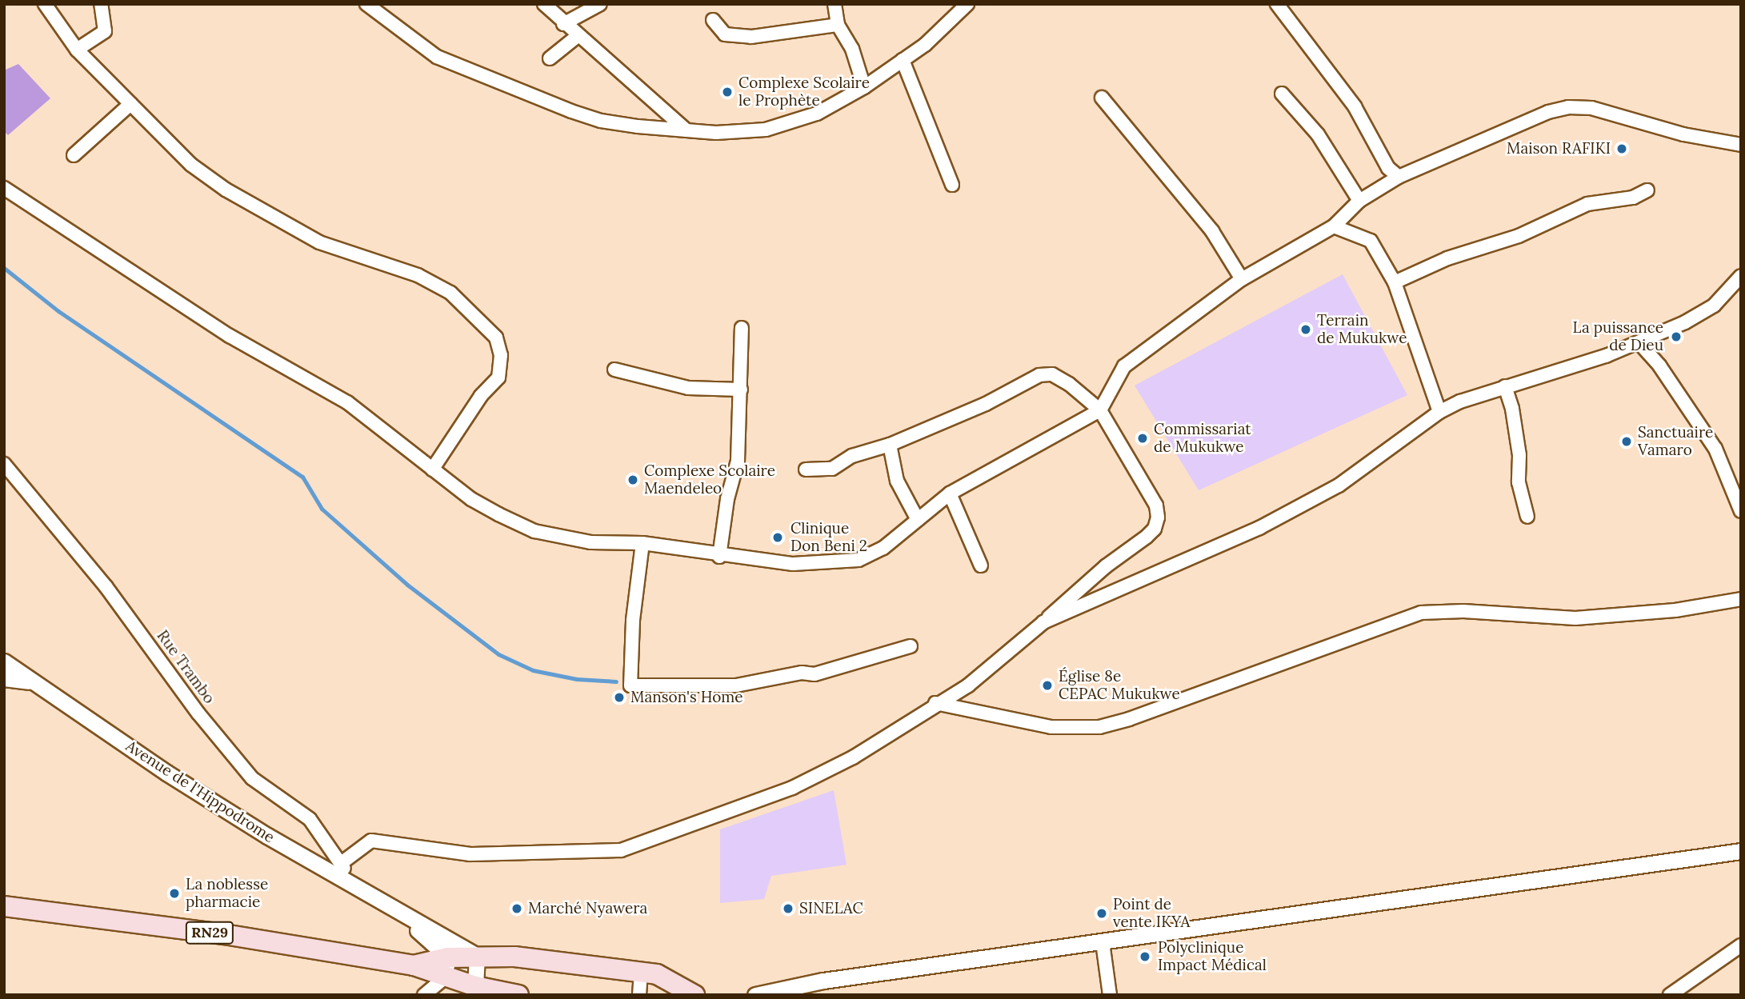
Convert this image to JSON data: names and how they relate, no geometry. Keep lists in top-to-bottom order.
{
  "streets": {
    "main road": ["RN29"],
    "street": ["Rue Trambo", "Avenue de l'Hippodrome"]
  },
  "crossings": [
    ["Avenue de l'Hippodrome", "RN29"]
  ],
  "places": [
    "Complexe Scolaire le Prophète",
    "Maison RAFIKI",
    "Terrain de Mukukwe",
    "La puissance de Dieu",
    "Commissariat de Mukukwe",
    "Sanctuaire Vamaro",
    "Complexe Scolaire Maendeleo",
    "Clinique Don Beni 2",
    "Église 8e CEPAC Mukukwe",
    "Manson's Home",
    "La noblesse pharmacie",
    "Marché Nyawera",
    "SINELAC",
    "Point de vente IKYA",
    "Polyclinique Impact Médical"
  ]
}
